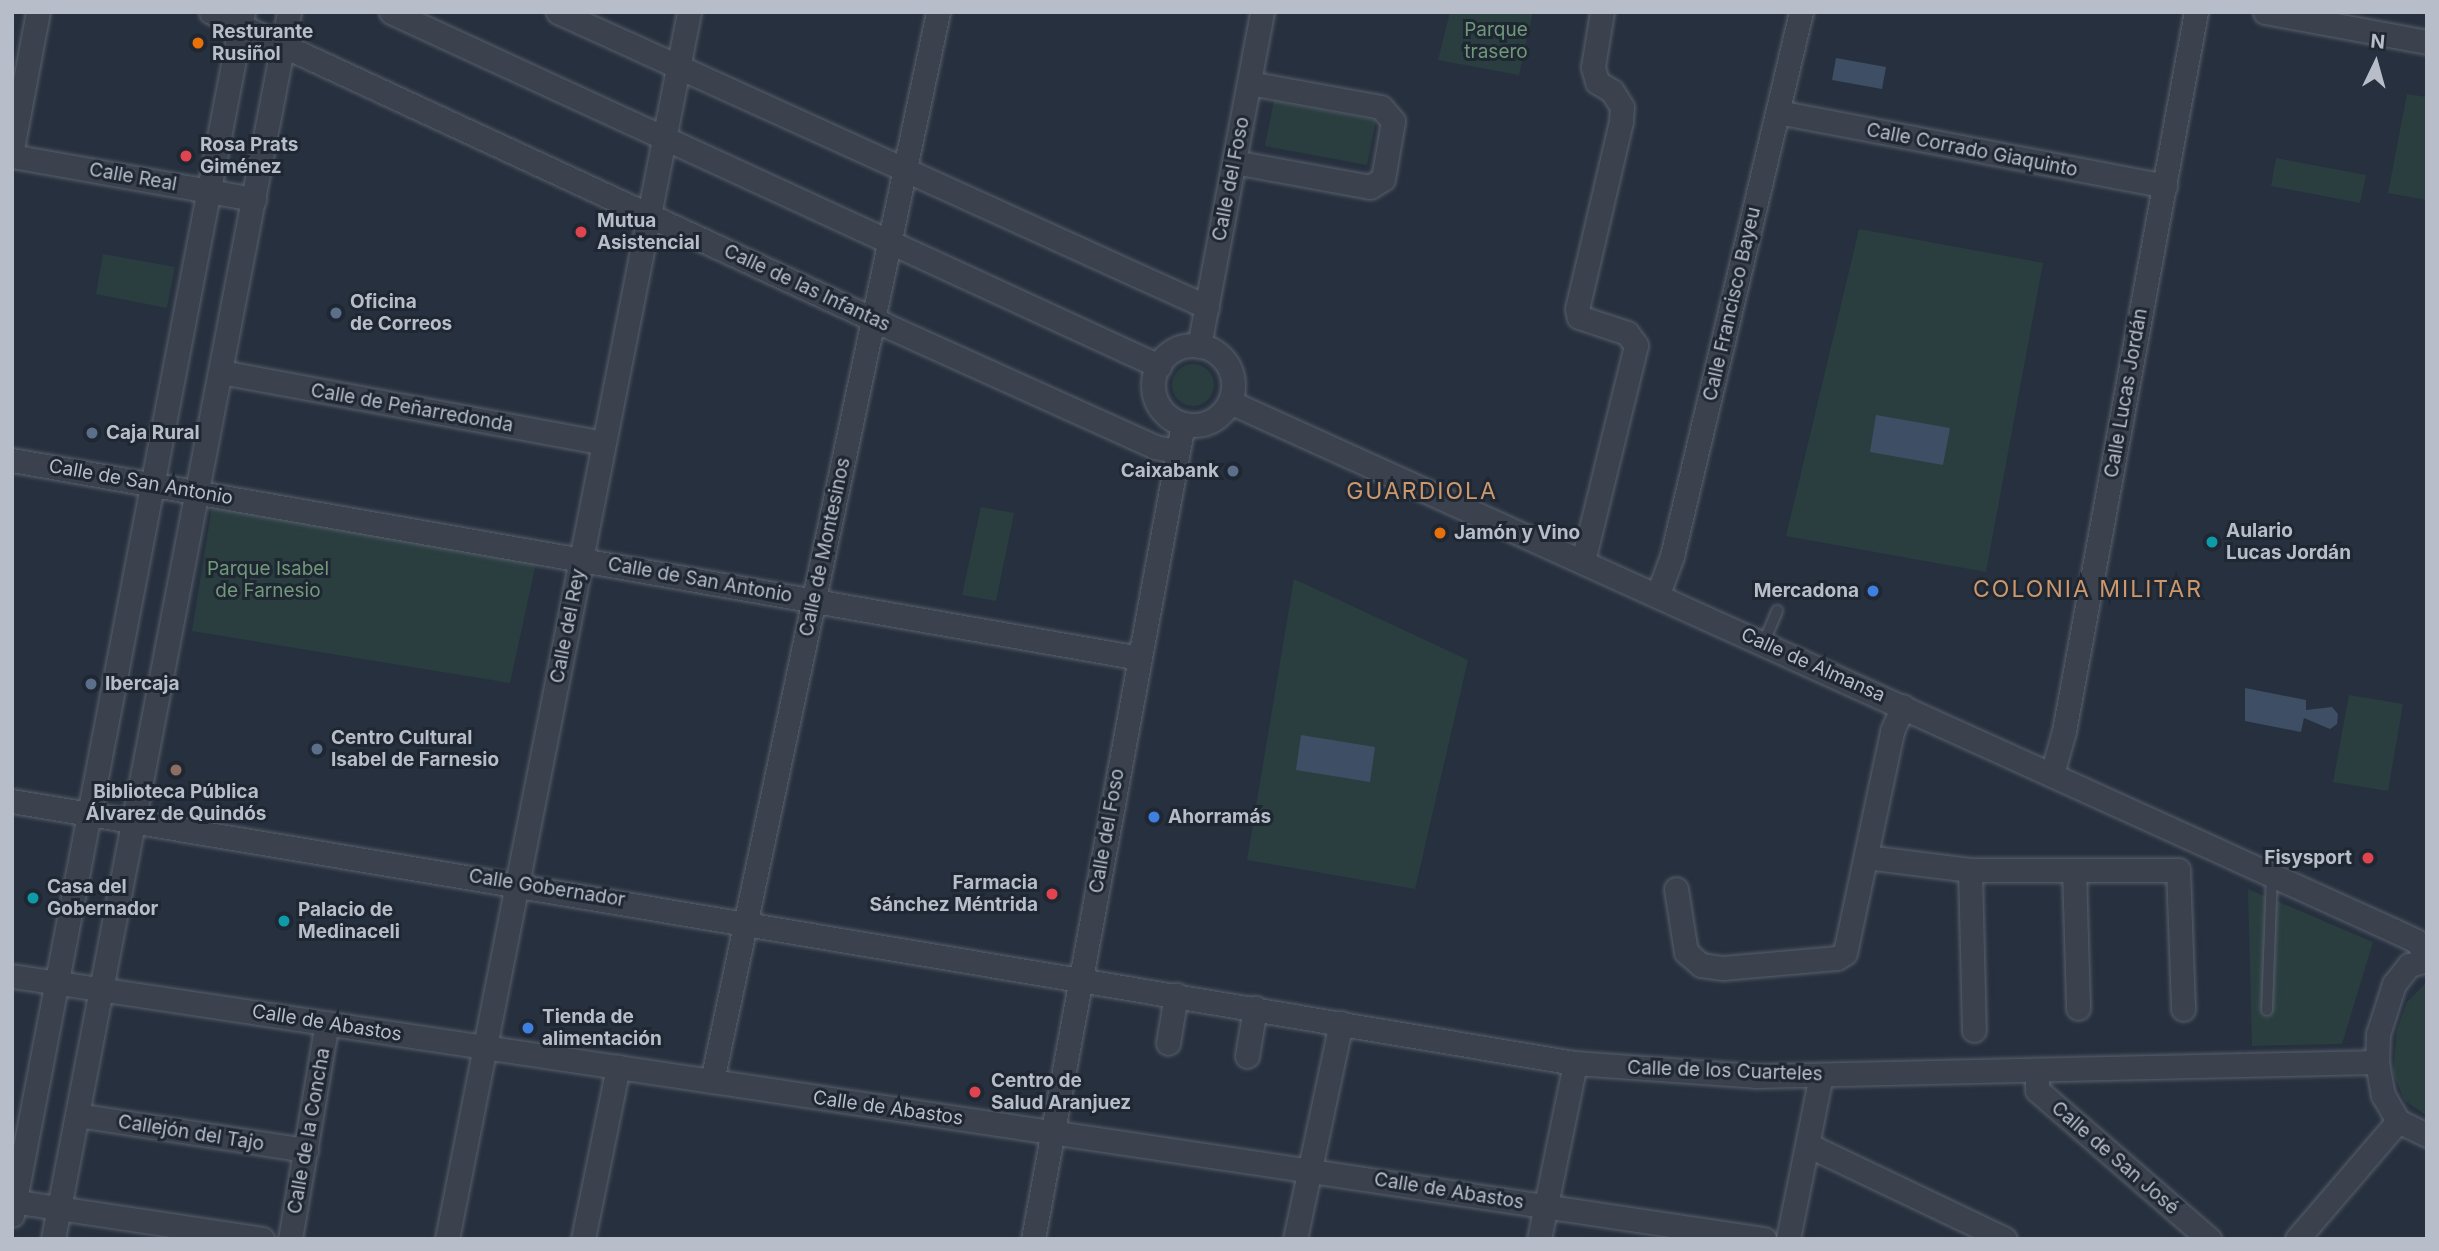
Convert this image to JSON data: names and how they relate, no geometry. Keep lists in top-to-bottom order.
{
  "streets": {
    "street": [
      "Calle Corrado Giaquinto",
      "Calle Real",
      "Calle del Foso",
      "Calle de las Infantas",
      "Calle Francisco Bayeu",
      "Calle Lucas Jordán",
      "Calle de Peñarredonda",
      "Calle de San Antonio",
      "Calle de Montesinos",
      "Calle del Rey",
      "Calle de Almansa",
      "Calle Gobernador",
      "Calle de Abastos",
      "Calle de los Cuarteles",
      "Calle de la Concha",
      "Callejón del Tajo",
      "Calle de San José"
    ]
  },
  "crossings": [
    ["Calle Corrado Giaquinto", "Calle Francisco Bayeu"],
    ["Calle Corrado Giaquinto", "Calle Lucas Jordán"],
    ["Calle del Foso", "Calle de las Infantas"],
    ["Calle del Foso", "Calle de San Antonio"],
    ["Calle del Foso", "Calle de Almansa"],
    ["Calle del Foso", "Calle Gobernador"],
    ["Calle del Foso", "Calle de Abastos"],
    ["Calle del Foso", "Calle de los Cuarteles"],
    ["Calle de las Infantas", "Calle de Montesinos"],
    ["Calle de las Infantas", "Calle del Rey"],
    ["Calle Francisco Bayeu", "Calle de Almansa"],
    ["Calle Lucas Jordán", "Calle de Almansa"],
    ["Calle de Peñarredonda", "Calle del Rey"],
    ["Calle de San Antonio", "Calle de Montesinos"],
    ["Calle de San Antonio", "Calle del Rey"],
    ["Calle de Montesinos", "Calle Gobernador"],
    ["Calle de Montesinos", "Calle de Abastos"],
    ["Calle del Rey", "Calle Gobernador"],
    ["Calle del Rey", "Calle de Abastos"],
    ["Calle Gobernador", "Calle de los Cuarteles"],
    ["Calle de Abastos", "Calle de la Concha"],
    ["Calle de los Cuarteles", "Calle de San José"],
    ["Calle de la Concha", "Callejón del Tajo"]
  ],
  "districts": ["GUARDIOLA", "COLONIA MILITAR"],
  "parks": ["Parque trasero", "Parque Isabel de Farnesio"],
  "places": [
    "Resturante Rusiñol",
    "Rosa Prats Giménez",
    "Mutua Asistencial",
    "Oficina de Correos",
    "Caja Rural",
    "Caixabank",
    "Jamón y Vino",
    "Aulario Lucas Jordán",
    "Mercadona",
    "Ibercaja",
    "Centro Cultural Isabel de Farnesio",
    "Biblioteca Pública Álvarez de Quindós",
    "Ahorramás",
    "Fisysport",
    "Farmacia Sánchez Méntrida",
    "Casa del Gobernador",
    "Palacio de Medinaceli",
    "Tienda de alimentación",
    "Centro de Salud Aranjuez"
  ],
  "north": "top"
}
